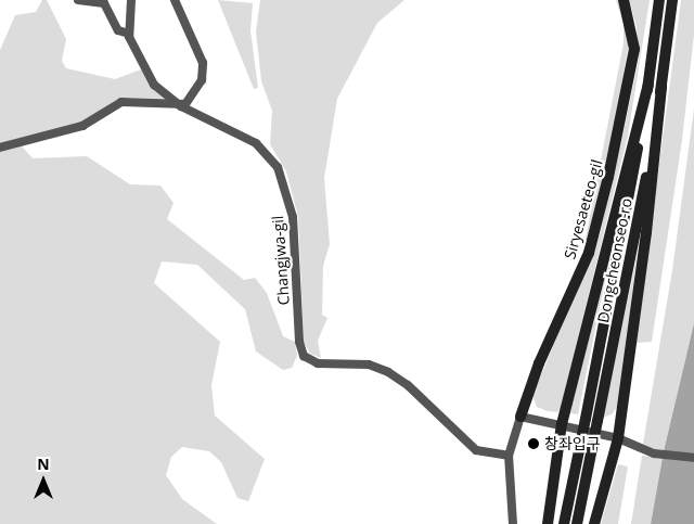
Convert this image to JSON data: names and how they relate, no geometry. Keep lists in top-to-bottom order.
{
  "streets": {
    "main road": ["Siryesaeteo-gil", "Dongcheonseo-ro"],
    "street": ["Changjwa-gil"]
  },
  "places": ["창좌입구"],
  "north": "top"
}
